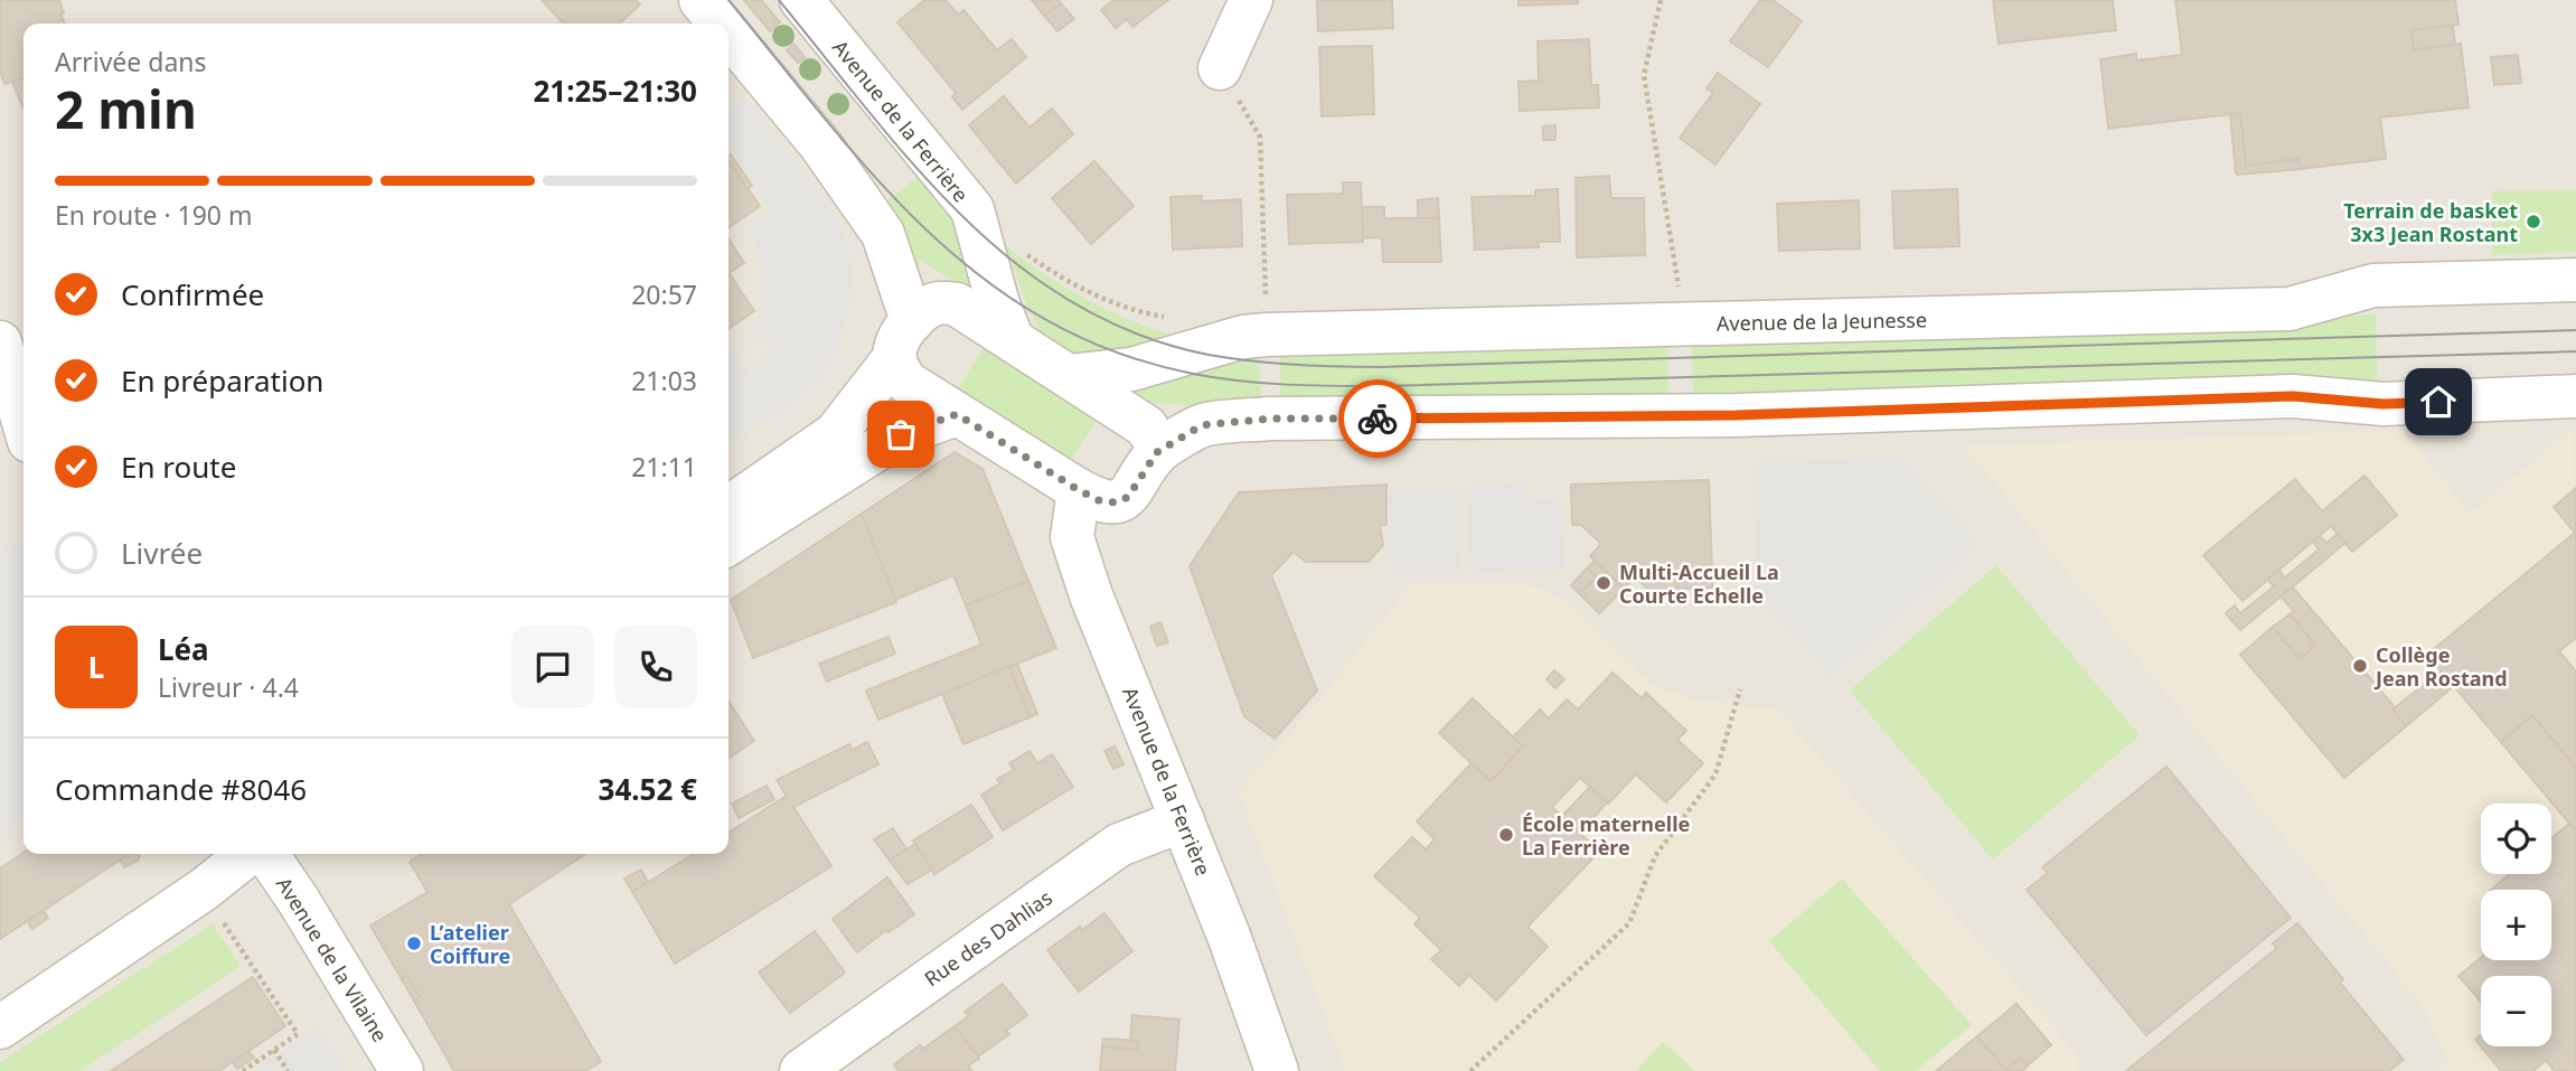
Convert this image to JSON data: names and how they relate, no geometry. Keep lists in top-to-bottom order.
{
  "streets": {
    "street": [
      "Avenue de la Ferrière",
      "Avenue de la Jeunesse",
      "Rue des Dahlias",
      "Avenue de la Vilaine"
    ]
  },
  "crossings": [
    ["Avenue de la Ferrière", "Rue des Dahlias"]
  ],
  "places": [
    "Terrain de basket 3x3 Jean Rostant",
    "Multi-Accueil La Courte Echelle",
    "Collège Jean Rostand",
    "École maternelle La Ferrière",
    "L’atelier Coiffure"
  ],
  "page": {
    "heading": ["2 min", "Arrivée dans", "21:25–21:30"],
    "panel": [
      "Léa",
      "Livreur · 4.4",
      "Commande #8046",
      "34.52 €"
    ],
    "bar": "En route · 190 m",
    "list": [
      ["Confirmée", "20:57"],
      ["En préparation", "21:03"],
      ["En route", "21:11"],
      "Livrée"
    ],
    "round": "L",
    "map_buttons": ["+", "−"]
  }
}
